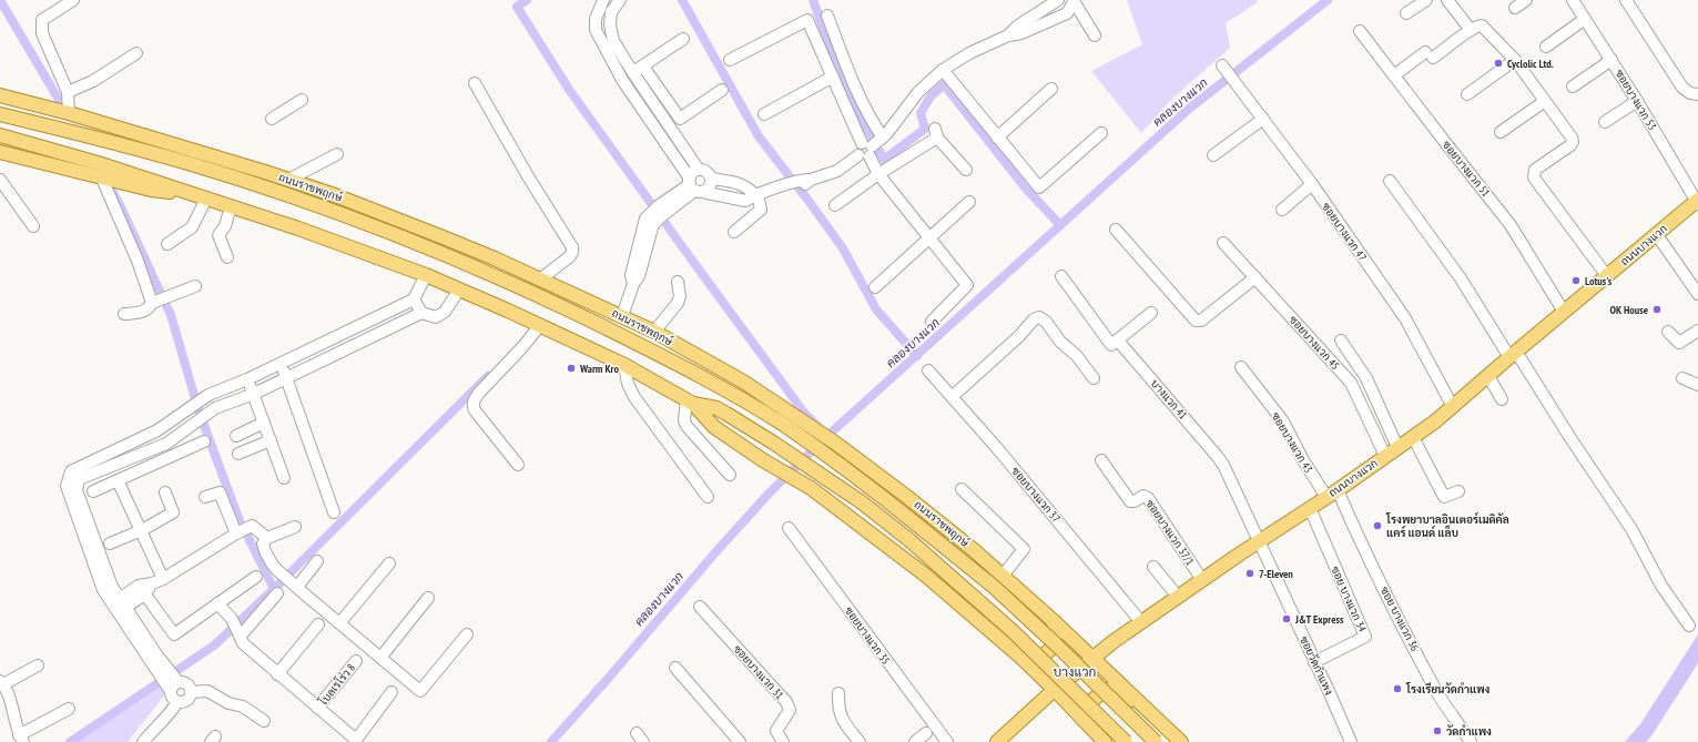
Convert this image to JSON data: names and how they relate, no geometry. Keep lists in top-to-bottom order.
{
  "streets": {
    "main road": ["ถนนราชพฤกษ์", "ถนนบางแวก"],
    "street": [
      "ซอยบางแวก 53",
      "ซอยบางแวก 51",
      "ซอยบางแวก 47",
      "ซอยบางแวก 45",
      "บางแวก 41",
      "ซอยบางแวก 43",
      "ซอยบางแวก 37",
      "ซอยบางแวก 37/1",
      "ซอย บางแวก 34",
      "ซอย บางแวก 36",
      "ซอยบางแวก 35",
      "ซอยวัดกำแพง",
      "ซอยบางแวก 31",
      "โบลเรโร่ว 8"
    ]
  },
  "crossings": [
    ["ซอยบางแวก 53", "ถนนบางแวก"],
    ["ซอยบางแวก 51", "ถนนบางแวก"],
    ["ถนนราชพฤกษ์", "ถนนบางแวก"],
    ["ซอยบางแวก 47", "ถนนบางแวก"],
    ["ถนนบางแวก", "ซอยบางแวก 45"],
    ["ถนนบางแวก", "บางแวก 41"],
    ["ถนนบางแวก", "ซอยบางแวก 43"],
    ["ถนนบางแวก", "ซอยบางแวก 37"],
    ["ถนนบางแวก", "ซอยบางแวก 37/1"],
    ["ถนนบางแวก", "ซอย บางแวก 34"],
    ["ถนนบางแวก", "ซอย บางแวก 36"],
    ["ถนนบางแวก", "ซอยวัดกำแพง"],
    ["บางแวก 41", "ซอยวัดกำแพง"],
    ["ซอย บางแวก 34", "ซอยวัดกำแพง"]
  ],
  "districts": ["บางแวก"],
  "water": ["คลองบางแวก"],
  "places": [
    "Cyclolic Ltd.",
    "Lotus's",
    "OK House",
    "Warm Kro",
    "โรงพยาบาลอินเตอร์เมดิคัล แคร์ แอนด์ แล็บ",
    "7-Eleven",
    "J&T Express",
    "โรงเรียนวัดกำแพง",
    "วัดกำแพง"
  ]
}
